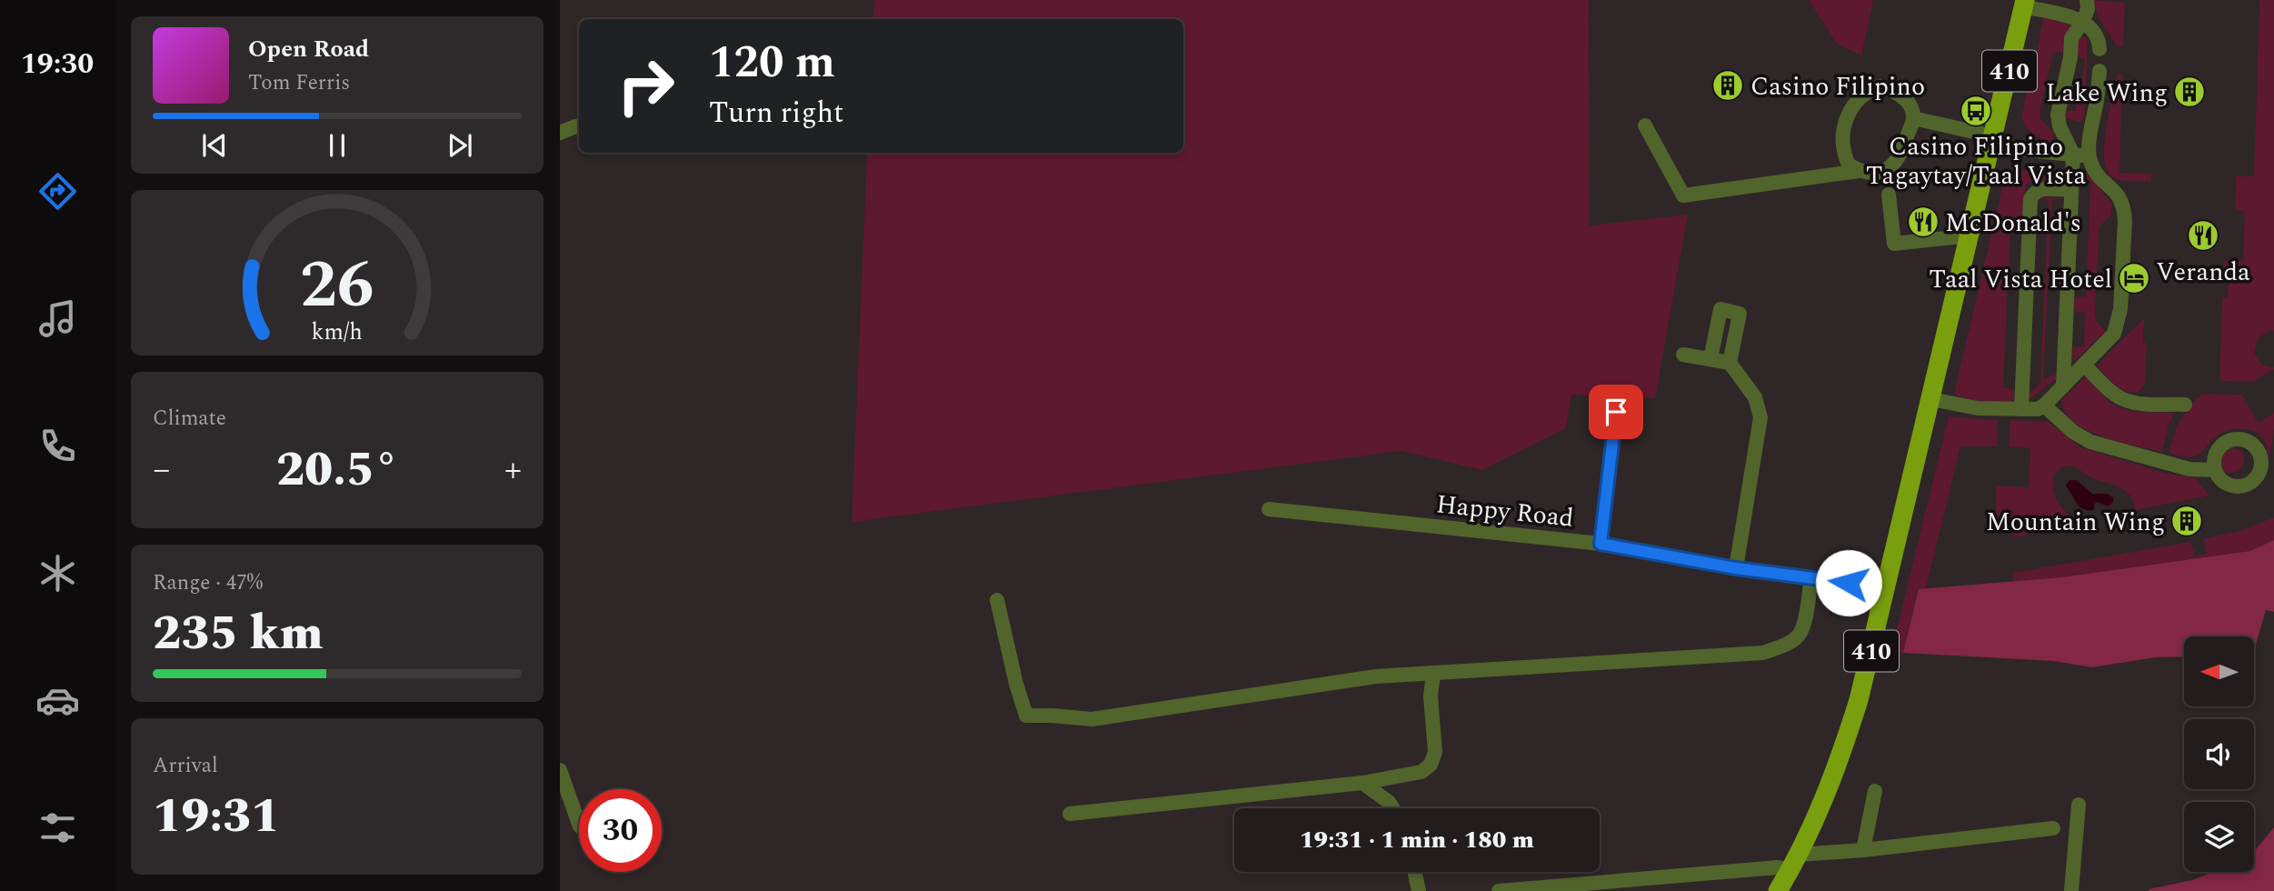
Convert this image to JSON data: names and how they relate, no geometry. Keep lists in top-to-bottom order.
{
  "streets": {
    "main road": ["410"],
    "street": ["Happy Road"]
  },
  "crossings": [
    ["410", "Happy Road"]
  ],
  "places": {
    "building": ["Casino Filipino", "Lake Wing", "Mountain Wing"],
    "bus stop": ["Casino Filipino Tagaytay/Taal Vista"],
    "restaurant": ["McDonald's", "Veranda"],
    "hotel": ["Taal Vista Hotel"]
  },
  "north": "left",
  "page": {
    "tabs": "19:30",
    "turn": ["120 m", "Turn right"],
    "song": ["Open Road", "Tom Ferris"],
    "tile": [
      "Climate",
      ["Range · 47%", "235 km"],
      ["Arrival", "19:31"]
    ],
    "heat": ["−", "20.5°", "+"],
    "limit": "30",
    "trip": "19:31 · 1 min · 180 m",
    "gauge": ["26", "km/h"]
  }
}
